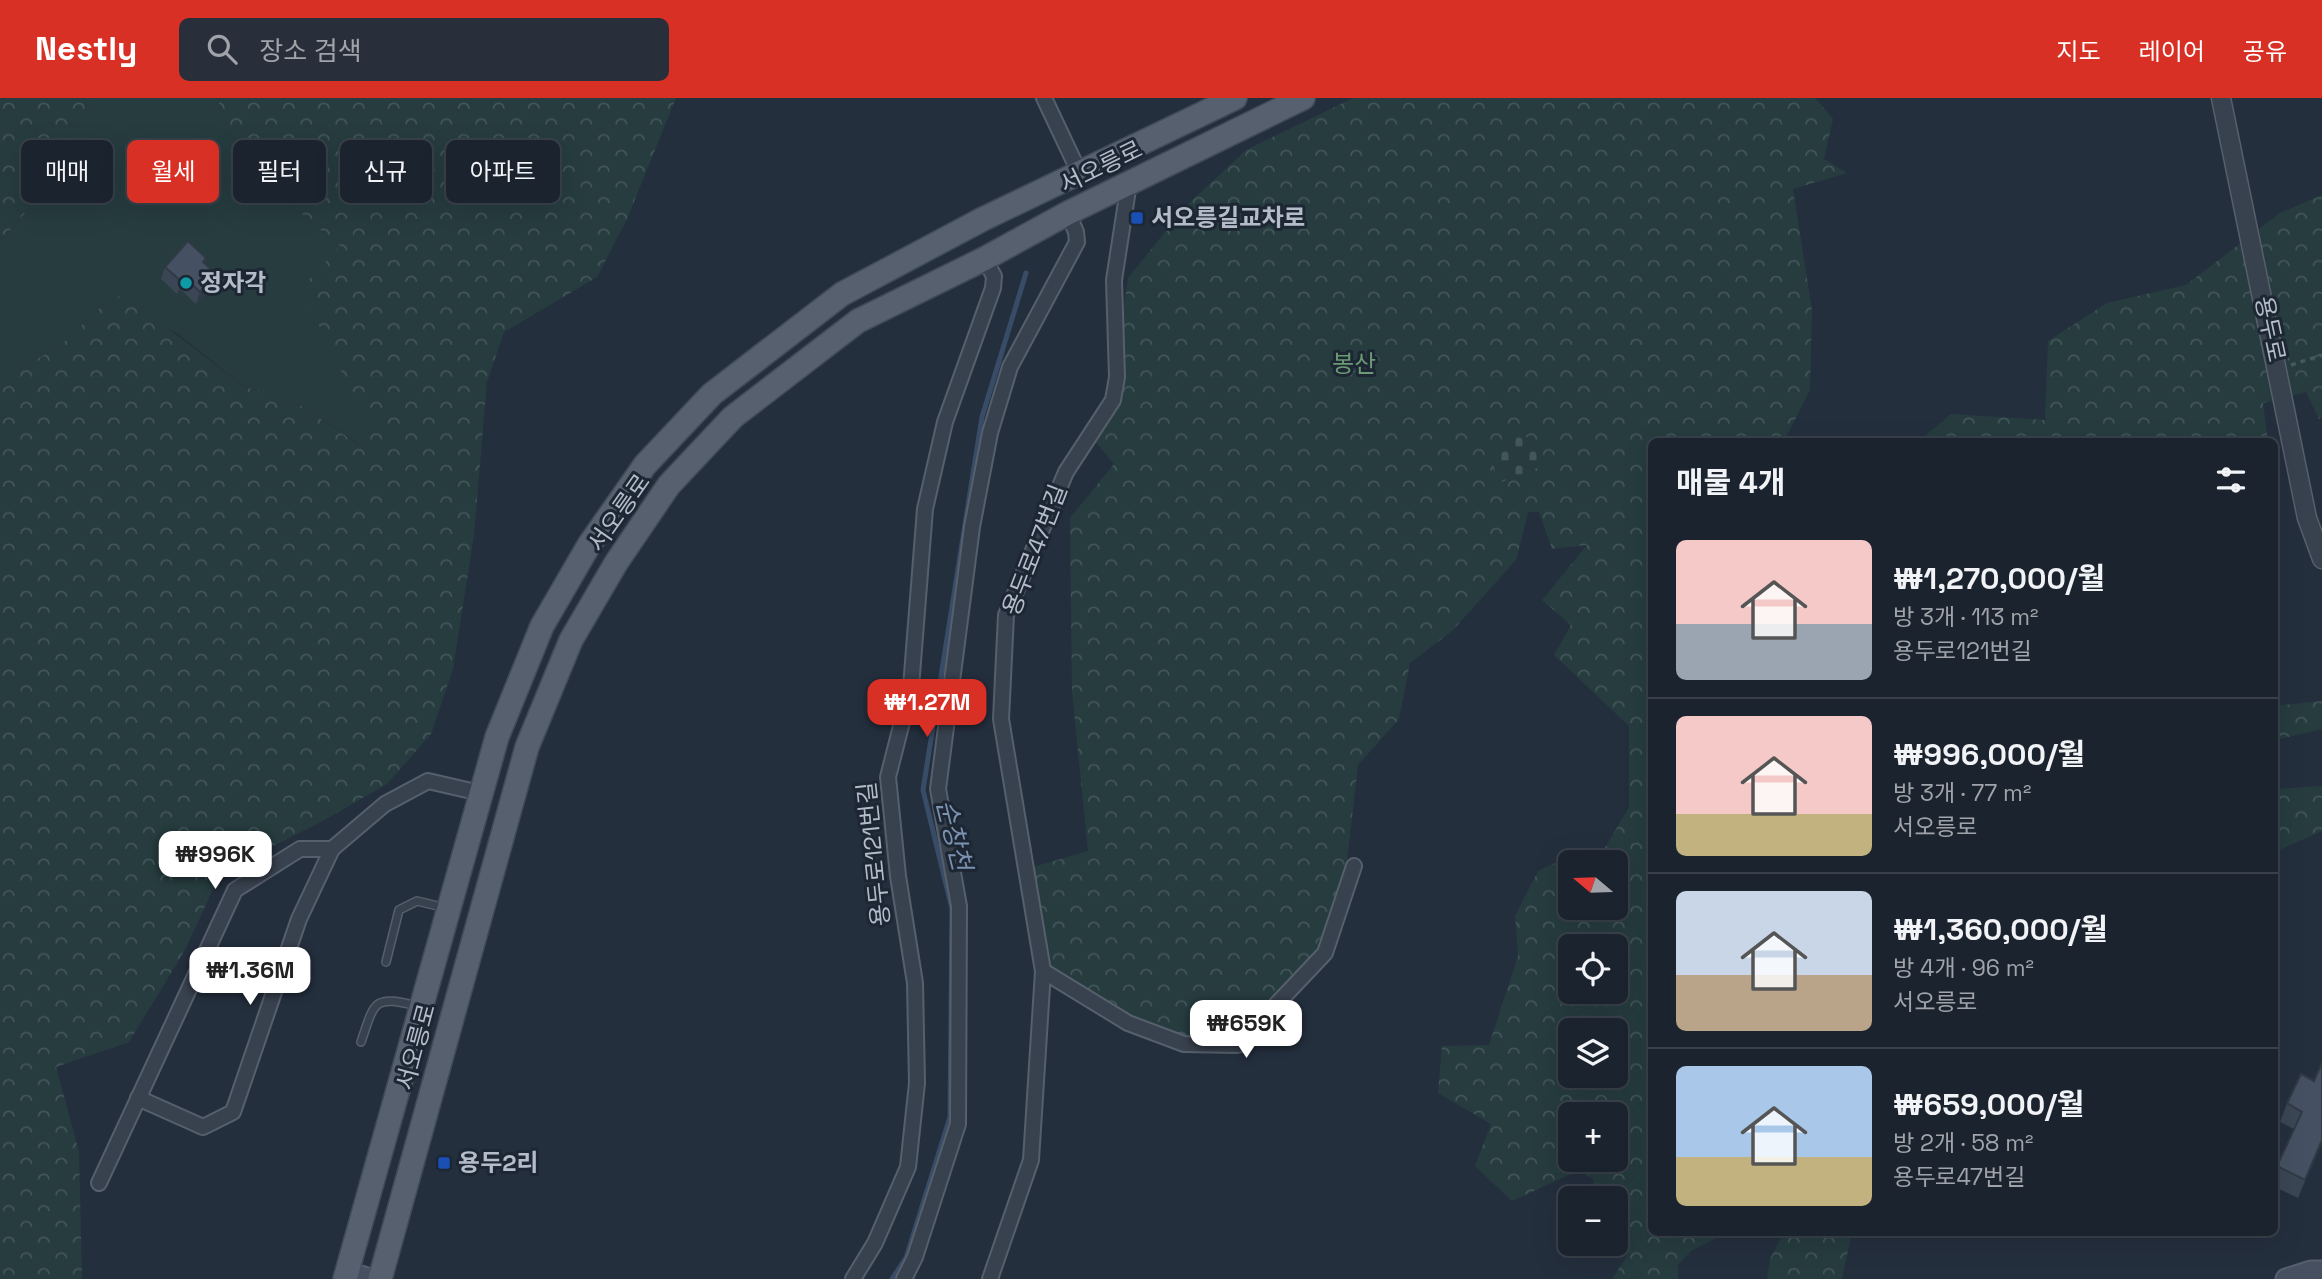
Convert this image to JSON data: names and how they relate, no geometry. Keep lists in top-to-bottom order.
{
  "streets": {
    "main road": ["서오릉로"],
    "street": ["용두로", "용두로47번길", "용두로121번길"]
  },
  "crossings": [
    ["서오릉로", "용두로47번길"],
    ["서오릉로", "용두로121번길"]
  ],
  "water": ["순창천"],
  "parks": ["봉산"],
  "places": {
    "transit": ["서오릉길교차로", "용두2리"],
    "other": ["정자각"]
  },
  "north": "left",
  "page": {
    "header": "Nestly",
    "search": "장소 검색",
    "nav": ["지도", "레이어", "공유"],
    "chip": [
      "매매",
      "월세",
      "필터",
      "신규",
      "아파트"
    ],
    "heading": "매물 4개",
    "list": [
      {
        "name": "₩1,270,000/월",
        "note": "방 3개 · 113 m² · 용두로121번길"
      },
      {
        "name": "₩996,000/월",
        "note": "방 3개 · 77 m² · 서오릉로"
      },
      {
        "name": "₩1,360,000/월",
        "note": "방 4개 · 96 m² · 서오릉로"
      },
      {
        "name": "₩659,000/월",
        "note": "방 2개 · 58 m² · 용두로47번길"
      }
    ],
    "price": [
      "₩1.27M",
      "₩996K",
      "₩1.36M",
      "₩659K"
    ],
    "map_buttons": ["+", "−"]
  }
}
